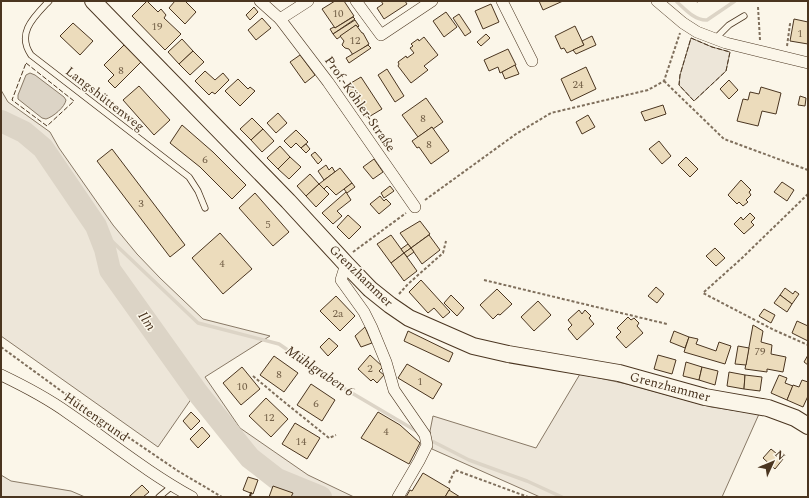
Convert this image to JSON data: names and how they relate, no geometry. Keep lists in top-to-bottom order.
{
  "streets": {
    "main road": ["Grenzhammer"],
    "street": ["Prof.-Köhler-Straße", "Hüttengrund"],
    "lane": ["Langshüttenweg"]
  },
  "water": ["Ilm", "Mühlgraben 6"],
  "house_numbers": [
    "10",
    "19",
    "1",
    "12",
    "8",
    "24",
    "8",
    "8",
    "6",
    "3",
    "5",
    "4",
    "2a",
    "79",
    "2",
    "8",
    "1",
    "10",
    "6",
    "12",
    "4",
    "14"
  ],
  "north": "top right"
}
